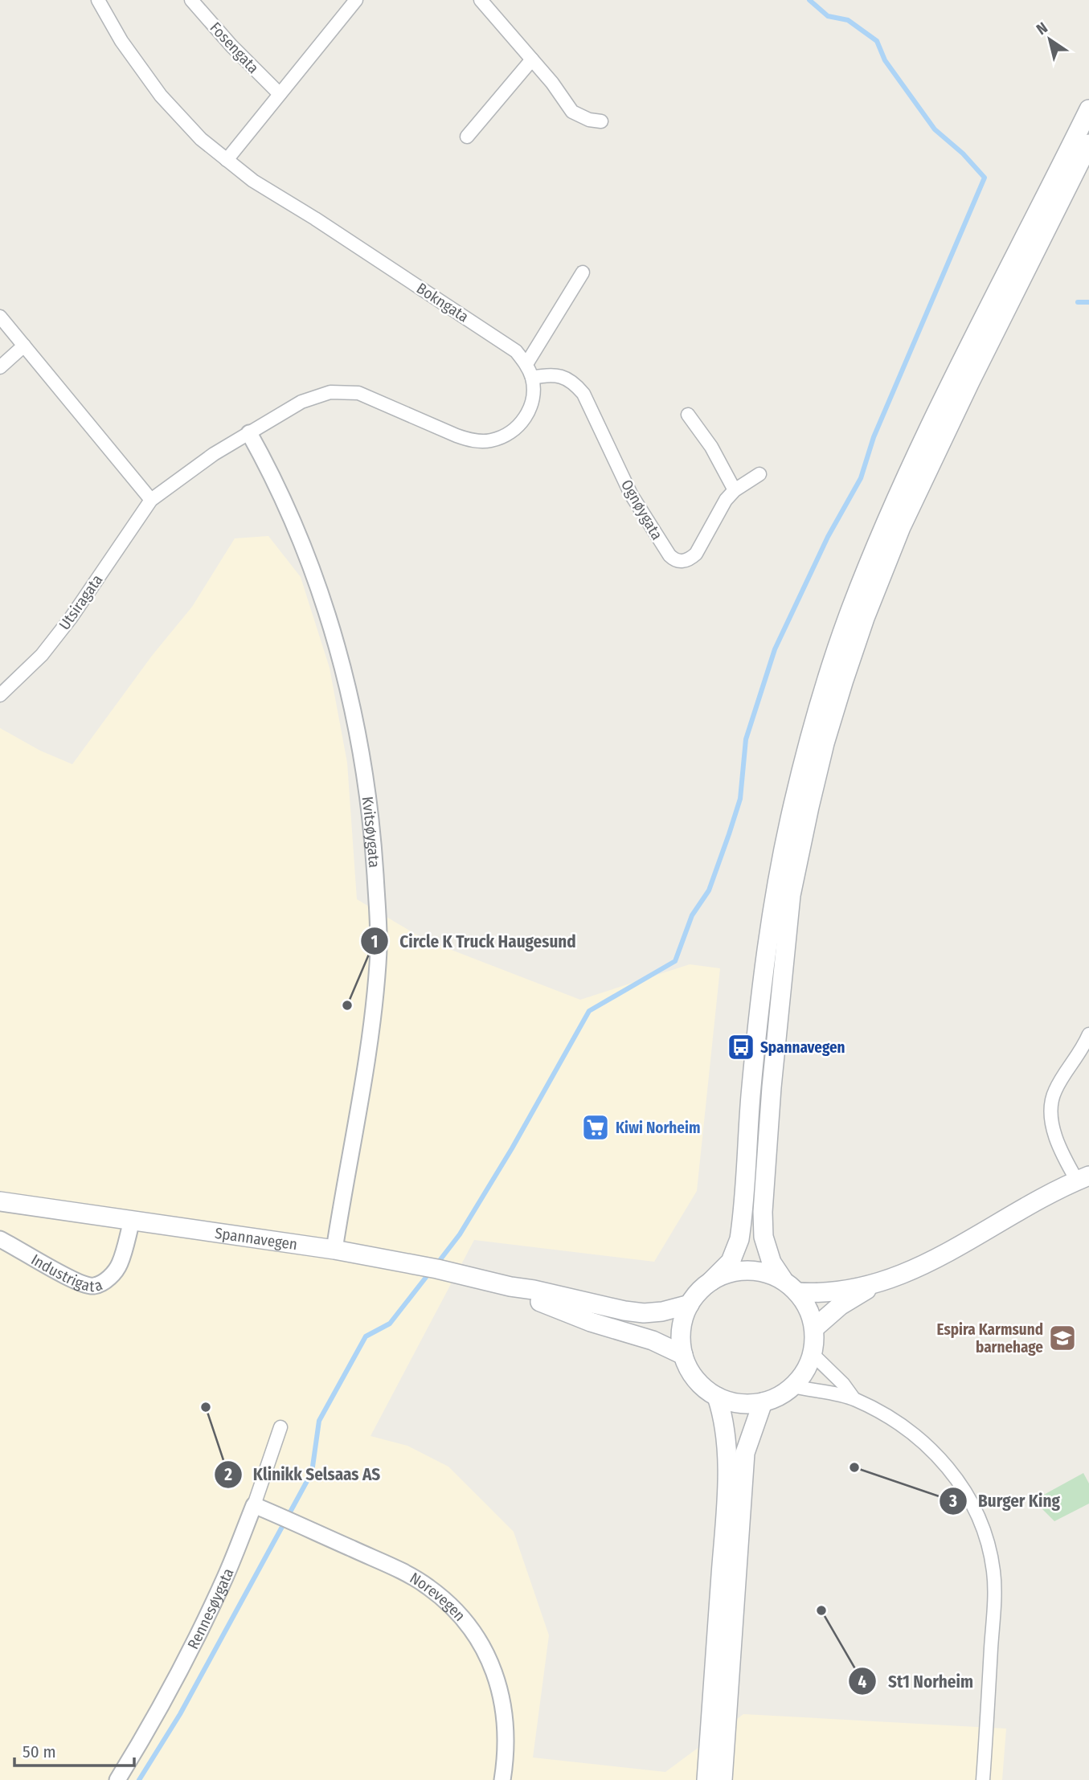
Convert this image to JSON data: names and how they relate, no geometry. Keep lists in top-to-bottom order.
{
  "streets": {
    "main road": ["Spannavegen"],
    "street": [
      "Fosengata",
      "Bokngata",
      "Ognøygata",
      "Utsiragata",
      "Kvitsøygata",
      "Industrigata",
      "Norevegen",
      "Rennesøygata"
    ]
  },
  "crossings": [
    ["Bokngata", "Ognøygata"],
    ["Bokngata", "Utsiragata"],
    ["Bokngata", "Kvitsøygata"],
    ["Utsiragata", "Kvitsøygata"],
    ["Kvitsøygata", "Spannavegen"],
    ["Spannavegen", "Industrigata"],
    ["Norevegen", "Rennesøygata"]
  ],
  "places": {
    "other": [
      "Circle K Truck Haugesund",
      "Klinikk Selsaas AS",
      "Burger King",
      "St1 Norheim"
    ],
    "bus stop": ["Spannavegen"],
    "supermarket": ["Kiwi Norheim"],
    "school or university": ["Espira Karmsund barnehage"]
  },
  "scale_bar": "50 m",
  "north": "top left"
}
